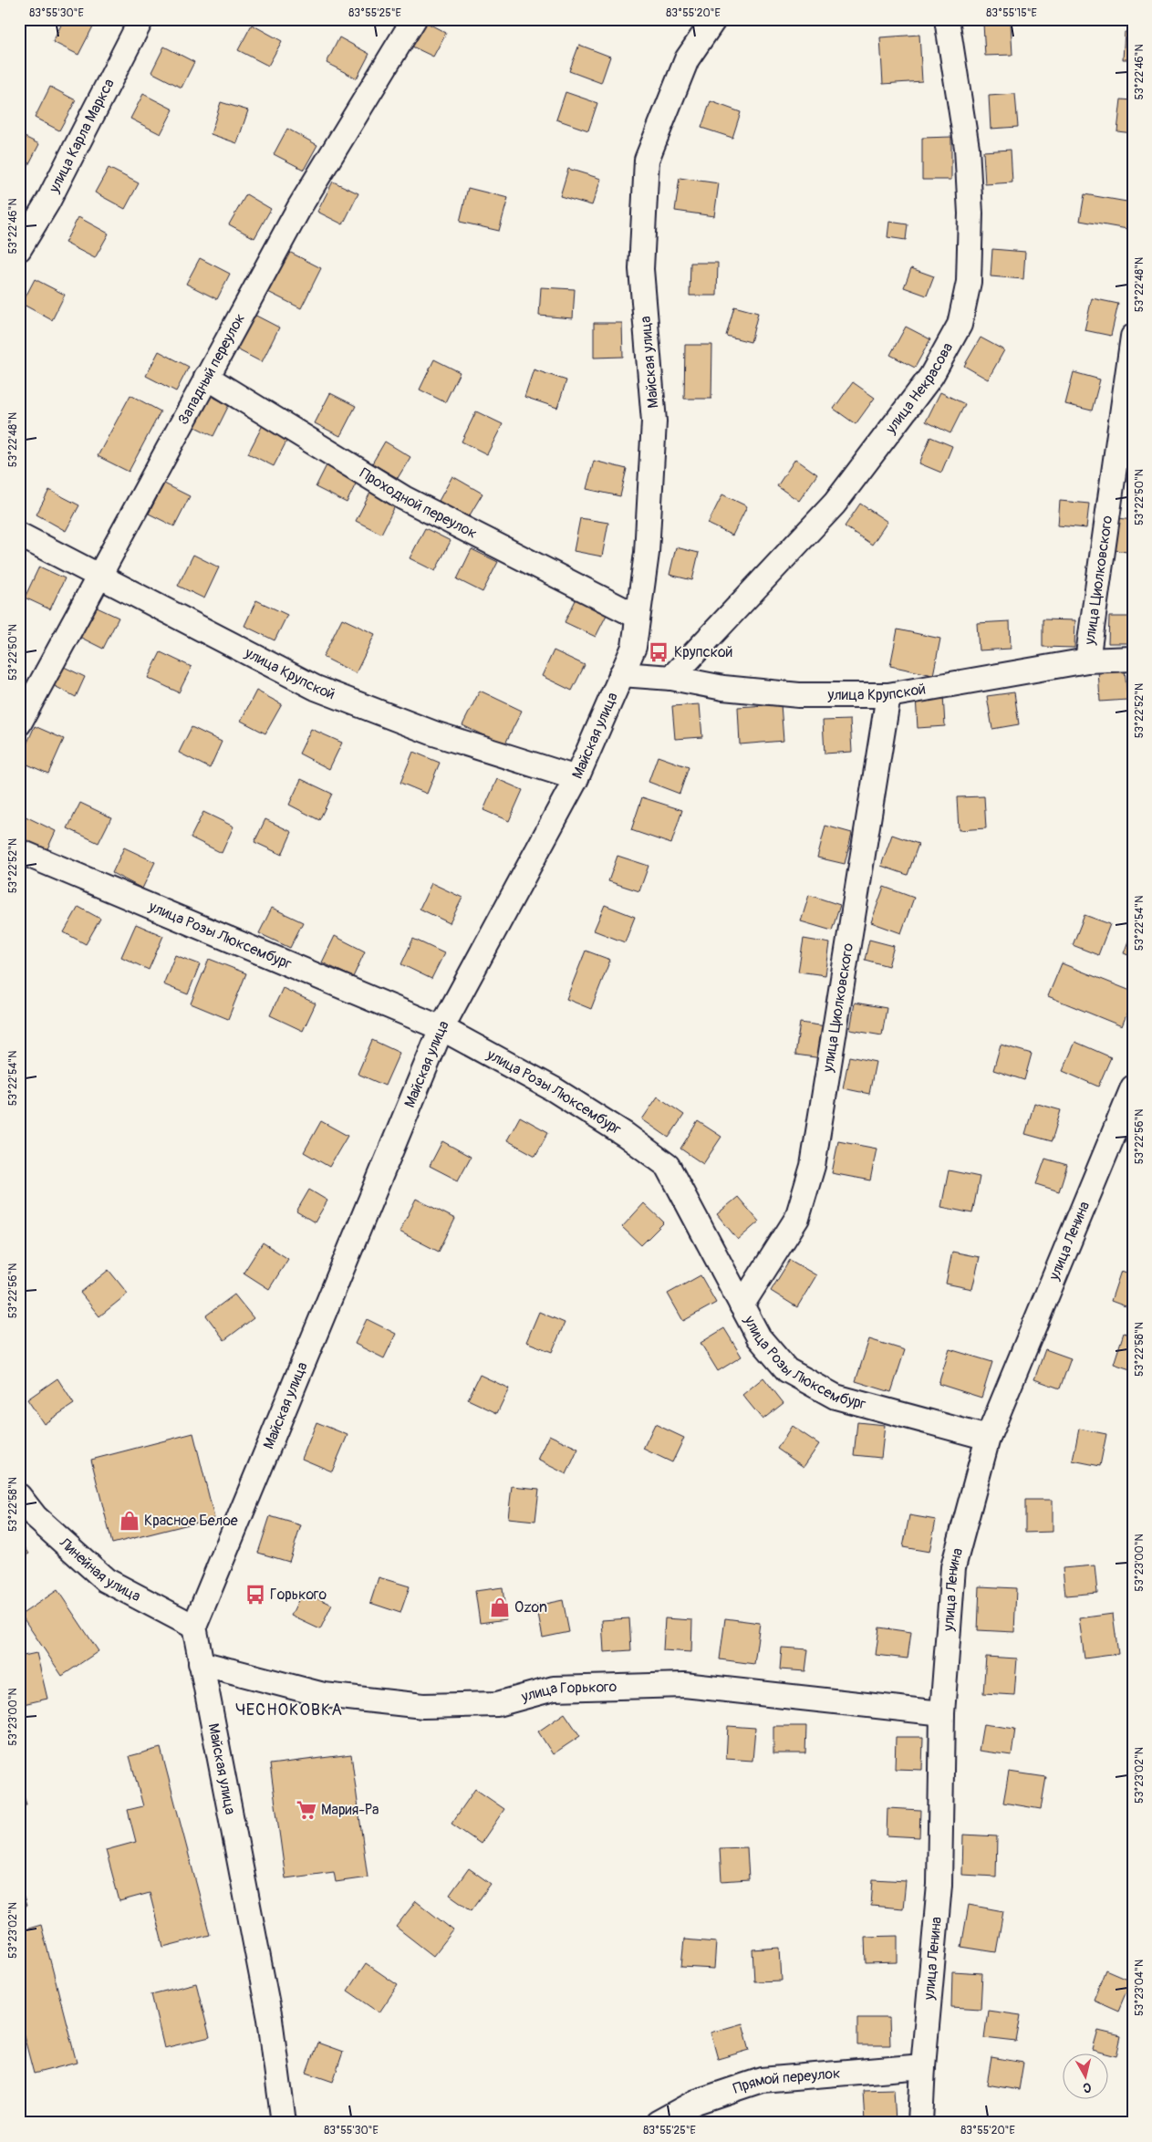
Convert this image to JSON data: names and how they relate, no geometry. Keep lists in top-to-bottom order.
{
  "streets": {
    "street": [
      "улица Карла Маркса",
      "Майская улица",
      "Западный переулок",
      "улица Некрасова",
      "Проходной переулок",
      "улица Циолковского",
      "улица Крупской",
      "улица Розы Люксембург",
      "улица Ленина",
      "Линейная улица",
      "улица Горького",
      "Прямой переулок"
    ]
  },
  "crossings": [
    ["Майская улица", "Проходной переулок"],
    ["Майская улица", "улица Крупской"],
    ["Майская улица", "улица Розы Люксембург"],
    ["Майская улица", "Линейная улица"],
    ["Майская улица", "улица Горького"],
    ["Западный переулок", "Проходной переулок"],
    ["Западный переулок", "улица Крупской"],
    ["улица Некрасова", "улица Крупской"],
    ["улица Циолковского", "улица Крупской"],
    ["улица Циолковского", "улица Розы Люксембург"],
    ["улица Розы Люксембург", "улица Ленина"],
    ["улица Ленина", "улица Горького"],
    ["улица Ленина", "Прямой переулок"]
  ],
  "districts": ["ЧЕСНОКОВКА"],
  "places": {
    "bus stop": ["Крупской", "Горького"],
    "shop": ["Красное Белое", "Ozon"],
    "supermarket": ["Мария-Ра"]
  },
  "north": "bottom",
  "coordinates": [
    "83°55'30\"E",
    "83°55'25\"E",
    "83°55'20\"E",
    "83°55'15\"E",
    "53°22'46\"N",
    "53°22'48\"N",
    "53°22'50\"N",
    "53°22'52\"N",
    "53°22'54\"N",
    "53°22'56\"N",
    "53°22'58\"N",
    "53°23'00\"N",
    "53°23'02\"N",
    "53°23'04\"N"
  ]
}
